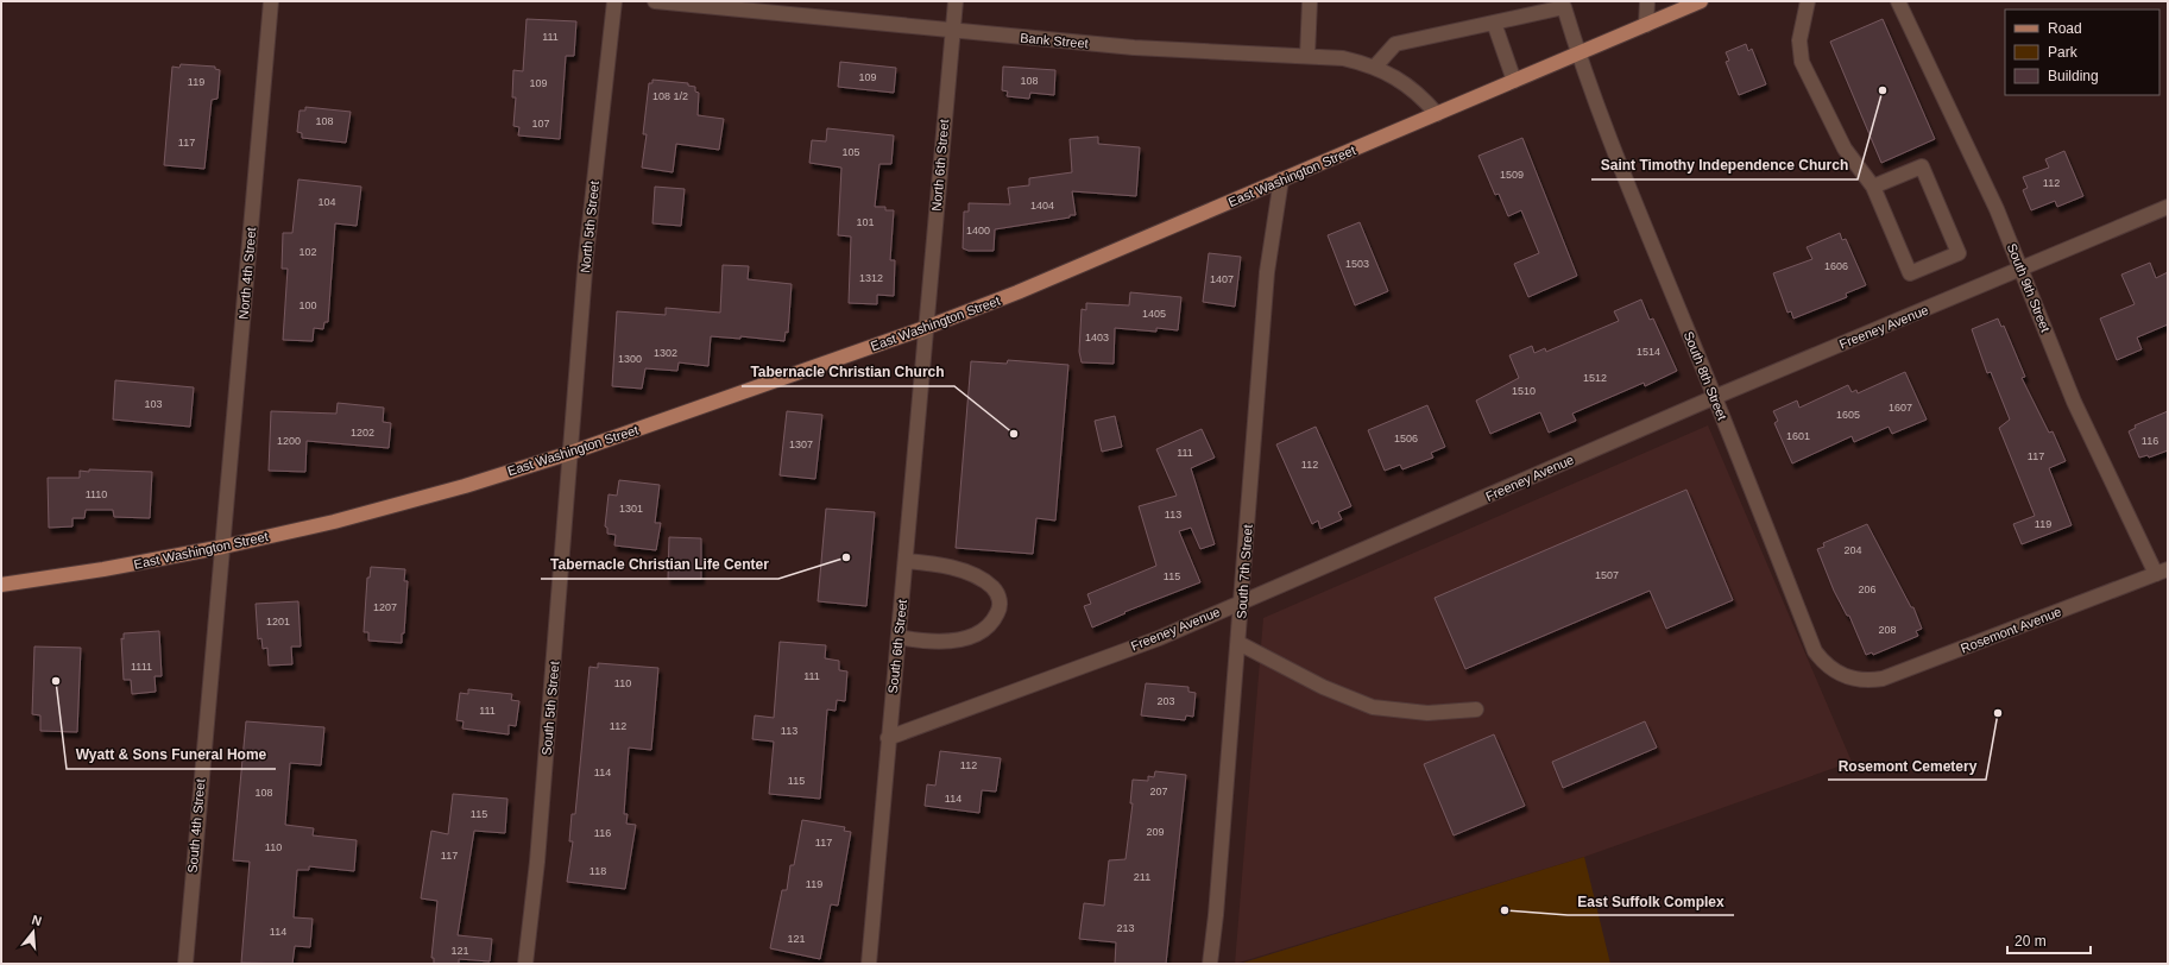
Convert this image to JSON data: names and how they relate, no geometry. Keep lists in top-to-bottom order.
{
  "streets": {
    "main road": ["East Washington Street"],
    "street": [
      "Bank Street",
      "North 6th Street",
      "North 5th Street",
      "North 4th Street",
      "South 9th Street",
      "Freeney Avenue",
      "South 8th Street",
      "South 7th Street",
      "Rosemont Avenue",
      "South 6th Street",
      "South 5th Street",
      "South 4th Street"
    ]
  },
  "crossings": [
    ["Bank Street", "North 6th Street"],
    ["Bank Street", "East Washington Street"],
    ["North 6th Street", "East Washington Street"],
    ["North 6th Street", "South 6th Street"],
    ["East Washington Street", "North 5th Street"],
    ["East Washington Street", "North 4th Street"],
    ["East Washington Street", "South 8th Street"],
    ["East Washington Street", "South 7th Street"],
    ["East Washington Street", "South 6th Street"],
    ["East Washington Street", "South 5th Street"],
    ["East Washington Street", "South 4th Street"],
    ["North 5th Street", "South 5th Street"],
    ["North 4th Street", "South 4th Street"],
    ["South 9th Street", "Freeney Avenue"],
    ["South 9th Street", "Rosemont Avenue"],
    ["Freeney Avenue", "South 8th Street"],
    ["Freeney Avenue", "South 7th Street"],
    ["Freeney Avenue", "South 6th Street"],
    ["South 8th Street", "Rosemont Avenue"]
  ],
  "places": [
    "Saint Timothy Independence Church",
    "Tabernacle Christian Church",
    "Tabernacle Christian Life Center",
    "Wyatt & Sons Funeral Home",
    "Rosemont Cemetery",
    "East Suffolk Complex"
  ],
  "house_numbers": [
    "111",
    "109",
    "108",
    "119",
    "109",
    "108 1/2",
    "108",
    "107",
    "117",
    "105",
    "1509",
    "112",
    "104",
    "1404",
    "101",
    "1400",
    "102",
    "1503",
    "1606",
    "1312",
    "1407",
    "100",
    "1405",
    "1403",
    "1514",
    "1302",
    "1300",
    "1512",
    "1510",
    "103",
    "1607",
    "1605",
    "1202",
    "1601",
    "1506",
    "1200",
    "116",
    "1307",
    "111",
    "117",
    "112",
    "1110",
    "1301",
    "113",
    "119",
    "204",
    "1507",
    "115",
    "206",
    "1207",
    "1201",
    "208",
    "1111",
    "111",
    "110",
    "203",
    "111",
    "112",
    "113",
    "112",
    "114",
    "115",
    "207",
    "108",
    "114",
    "115",
    "209",
    "116",
    "117",
    "110",
    "117",
    "118",
    "211",
    "119",
    "213",
    "114",
    "121",
    "121"
  ],
  "legend": ["Road", "Park", "Building"],
  "scale_bar": "20 m",
  "north": "top"
}
